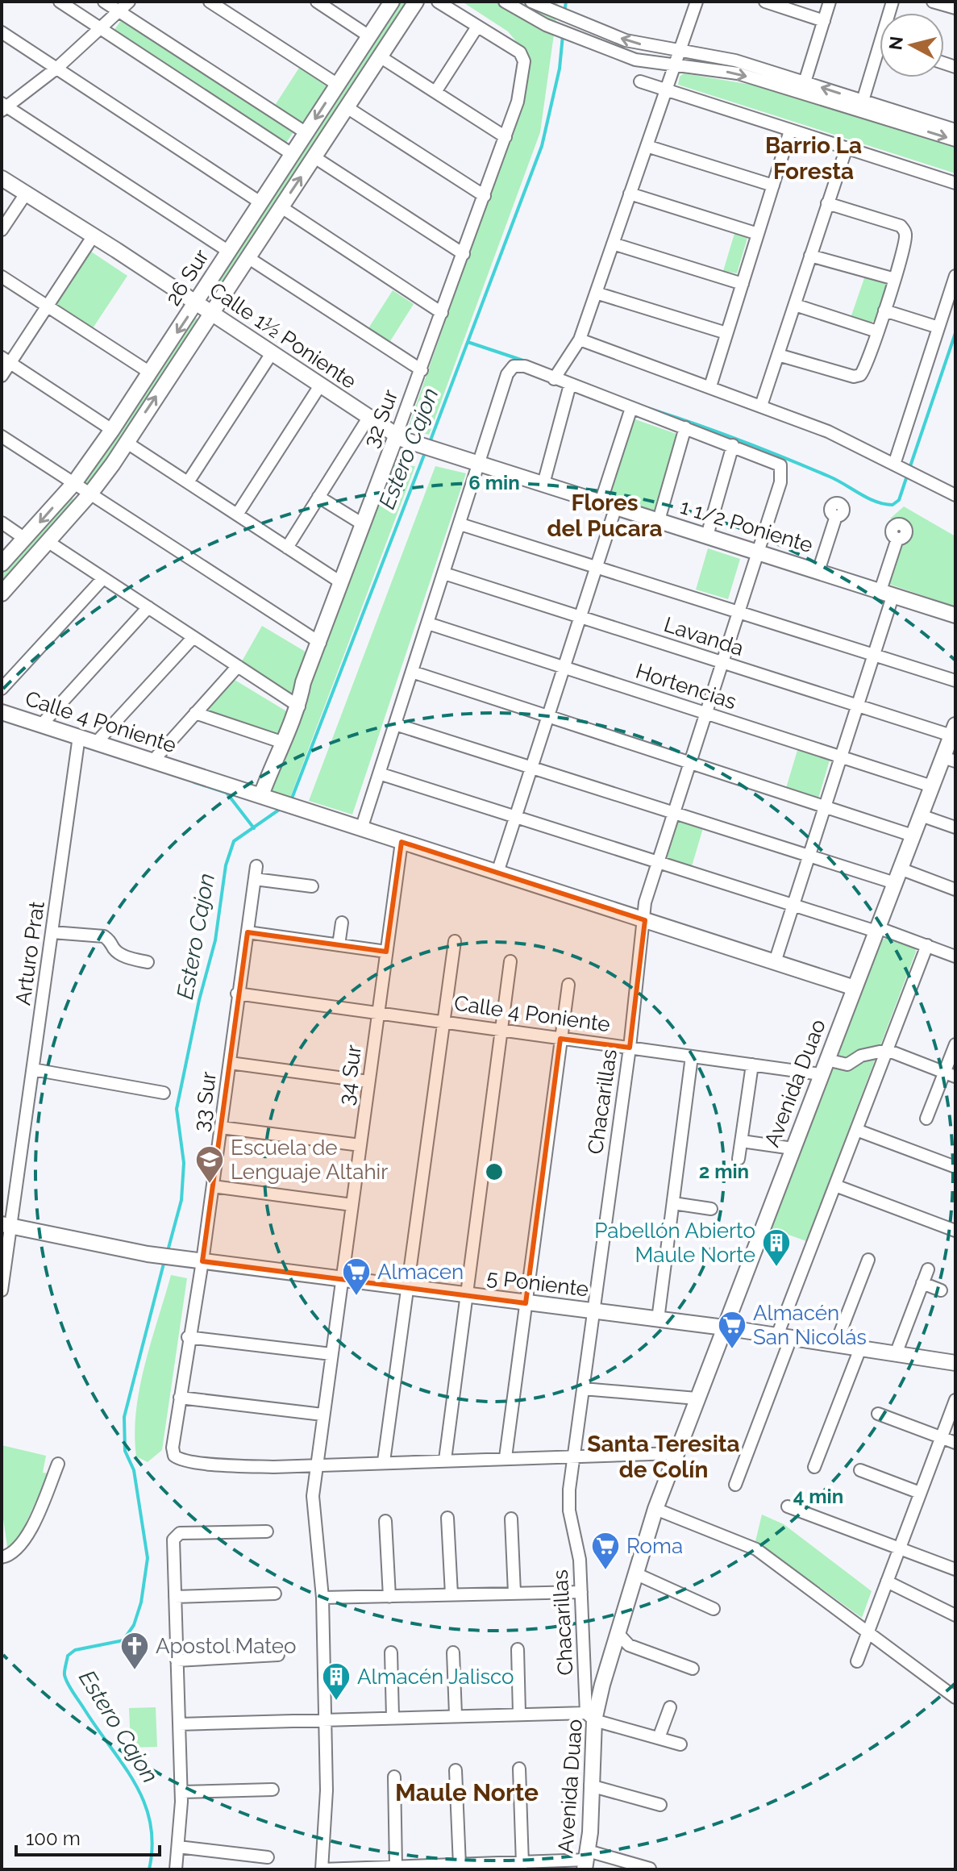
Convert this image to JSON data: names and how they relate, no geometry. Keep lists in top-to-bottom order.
{
  "streets": {
    "street": [
      "26 Sur",
      "Calle 1½ Poniente",
      "32 Sur",
      "1 1/2 Poniente",
      "Lavanda",
      "Hortencias",
      "Calle 4 Poniente",
      "Arturo Prat",
      "34 Sur",
      "Avenida Duao",
      "33 Sur",
      "Chacarillas",
      "5 Poniente"
    ]
  },
  "crossings": [
    ["26 Sur", "Calle 1½ Poniente"],
    ["Calle 1½ Poniente", "32 Sur"],
    ["Calle 1½ Poniente", "1 1/2 Poniente"],
    ["32 Sur", "Calle 4 Poniente"],
    ["1 1/2 Poniente", "Chacarillas"],
    ["Lavanda", "Avenida Duao"],
    ["Lavanda", "Chacarillas"],
    ["Hortencias", "Avenida Duao"],
    ["Hortencias", "Chacarillas"],
    ["Calle 4 Poniente", "Arturo Prat"],
    ["Calle 4 Poniente", "34 Sur"],
    ["Calle 4 Poniente", "Avenida Duao"],
    ["Calle 4 Poniente", "33 Sur"],
    ["Calle 4 Poniente", "Chacarillas"],
    ["Arturo Prat", "5 Poniente"],
    ["34 Sur", "33 Sur"],
    ["34 Sur", "5 Poniente"],
    ["Avenida Duao", "Chacarillas"],
    ["Avenida Duao", "5 Poniente"],
    ["33 Sur", "5 Poniente"],
    ["Chacarillas", "5 Poniente"]
  ],
  "districts": [
    "Barrio La Foresta",
    "Flores del Pucara",
    "Santa Teresita de Colín",
    "Maule Norte"
  ],
  "water": ["Estero Cajon"],
  "places": {
    "school or university": ["Escuela de Lenguaje Altahir"],
    "building": ["Pabellón Abierto Maule Norte", "Almacén Jalisco"],
    "supermarket": ["Almacen", "Almacén San Nicolás", "Roma"],
    "church": ["Apostol Mateo"]
  },
  "scale_bar": "100 m",
  "north": "left",
  "rings": ["6 min", "2 min", "4 min"]
}
